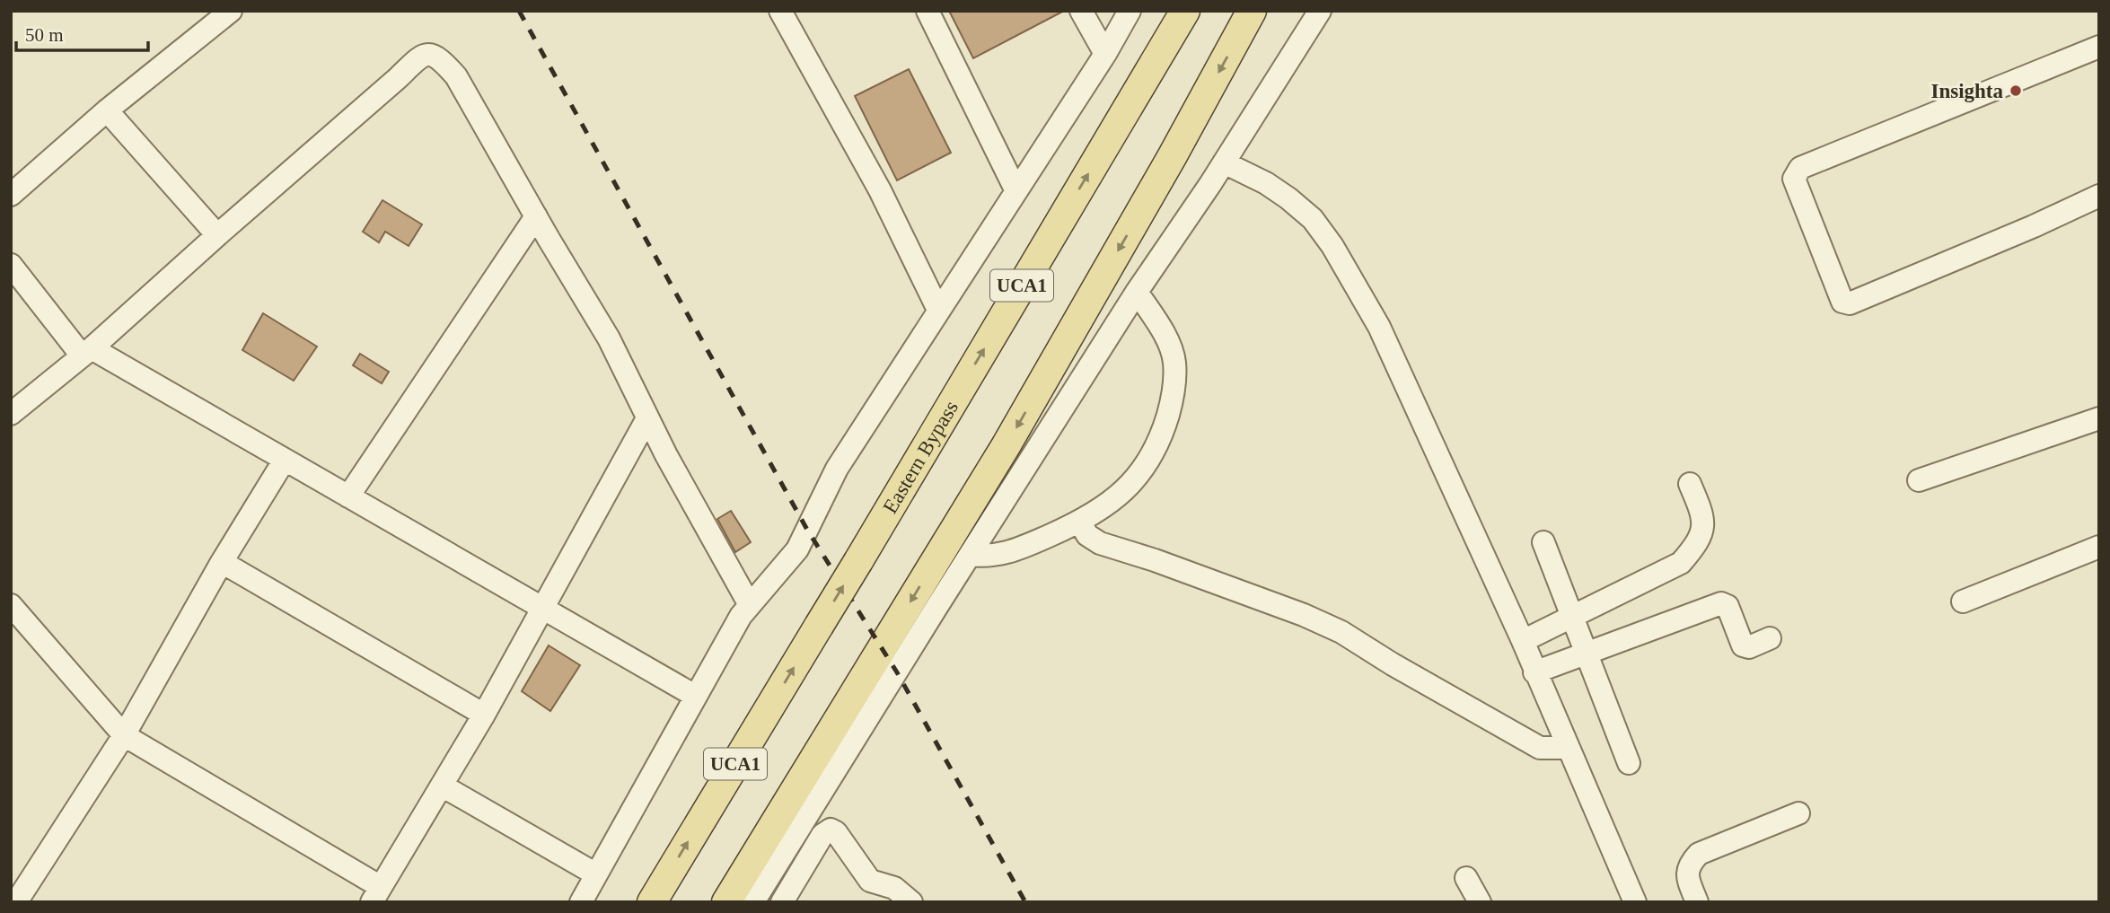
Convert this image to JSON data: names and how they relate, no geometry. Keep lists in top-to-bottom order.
{
  "streets": {
    "main road": ["UCA1", "Eastern Bypass"]
  },
  "places": ["Insighta"],
  "scale_bar": "50 m"
}
